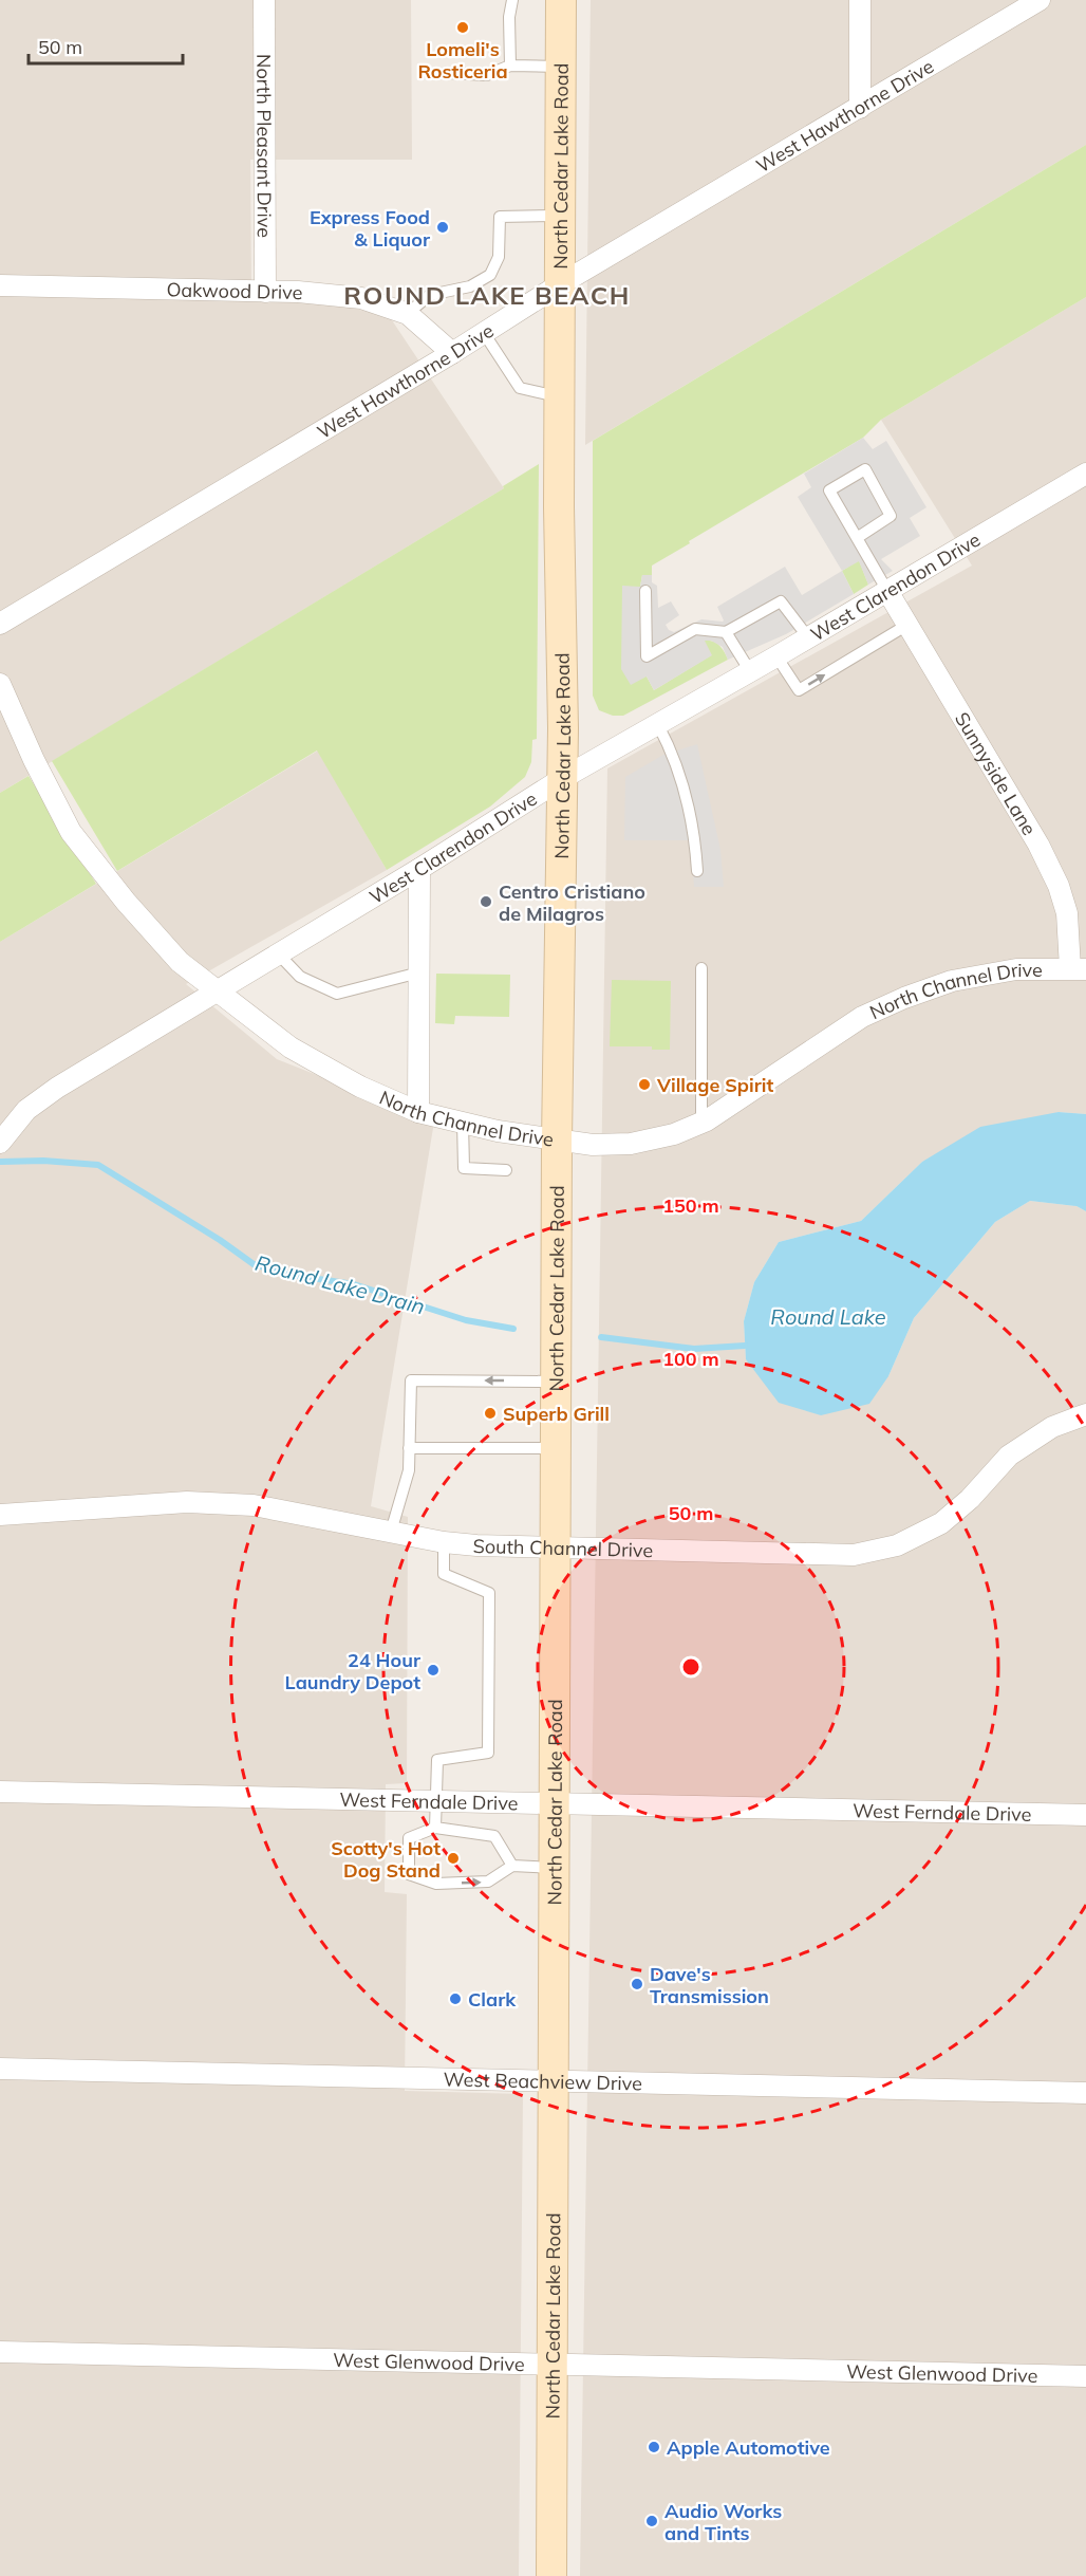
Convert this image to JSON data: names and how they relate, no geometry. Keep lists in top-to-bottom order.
{
  "streets": {
    "main road": ["North Cedar Lake Road"],
    "street": [
      "West Hawthorne Drive",
      "North Pleasant Drive",
      "Oakwood Drive",
      "West Clarendon Drive",
      "Sunnyside Lane",
      "North Channel Drive",
      "South Channel Drive",
      "West Ferndale Drive",
      "West Beachview Drive",
      "West Glenwood Drive"
    ]
  },
  "crossings": [
    ["West Hawthorne Drive", "North Cedar Lake Road"],
    ["West Hawthorne Drive", "Oakwood Drive"],
    ["North Pleasant Drive", "Oakwood Drive"],
    ["North Cedar Lake Road", "West Clarendon Drive"],
    ["North Cedar Lake Road", "North Channel Drive"],
    ["North Cedar Lake Road", "South Channel Drive"],
    ["North Cedar Lake Road", "West Ferndale Drive"],
    ["North Cedar Lake Road", "West Beachview Drive"],
    ["North Cedar Lake Road", "West Glenwood Drive"],
    ["West Clarendon Drive", "Sunnyside Lane"],
    ["West Clarendon Drive", "North Channel Drive"],
    ["Sunnyside Lane", "North Channel Drive"]
  ],
  "districts": ["ROUND LAKE BEACH"],
  "water": ["Round Lake Drain", "Round Lake"],
  "places": [
    "Lomeli's Rosticeria",
    "Express Food & Liquor",
    "Centro Cristiano de Milagros",
    "Village Spirit",
    "Superb Grill",
    "24 Hour Laundry Depot",
    "Scotty's Hot Dog Stand",
    "Dave's Transmission",
    "Clark",
    "Apple Automotive",
    "Audio Works and Tints"
  ],
  "scale_bar": "50 m",
  "rings": ["150 m", "100 m", "50 m"]
}
